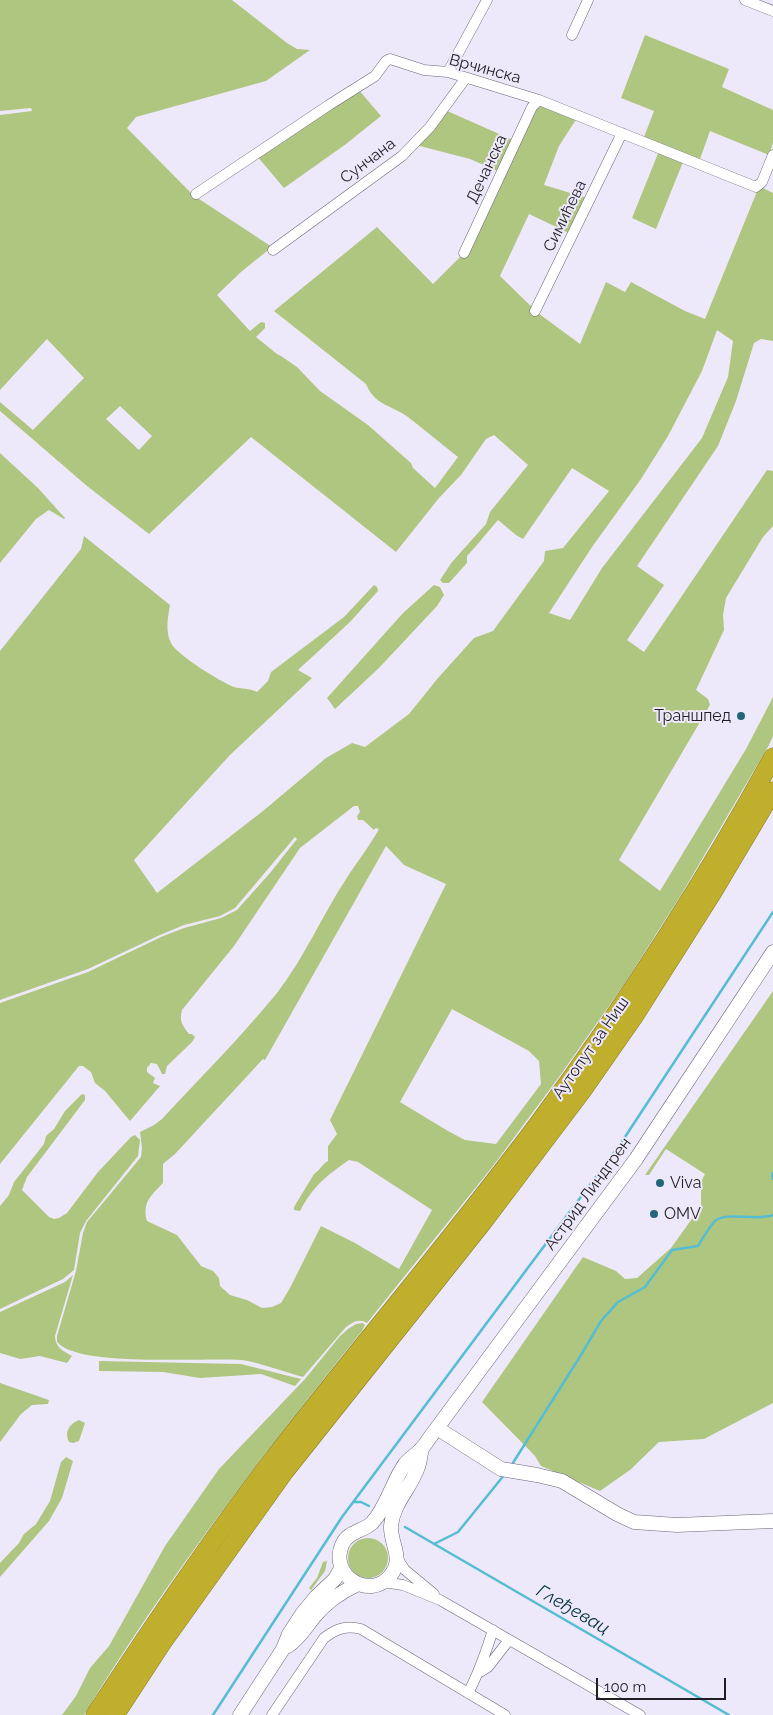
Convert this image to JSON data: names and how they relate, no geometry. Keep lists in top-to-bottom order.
{
  "streets": {
    "highway": ["Аутопут за Ниш"],
    "street": [
      "Врчинска",
      "Сунчана",
      "Дечанска",
      "Симићева",
      "Астрид Линдгрен"
    ]
  },
  "crossings": [
    ["Врчинска", "Сунчана"],
    ["Врчинска", "Дечанска"],
    ["Врчинска", "Симићева"]
  ],
  "water": ["Глеђевац"],
  "places": ["Траншпед", "Viva", "OMV"],
  "scale_bar": "100 m"
}
